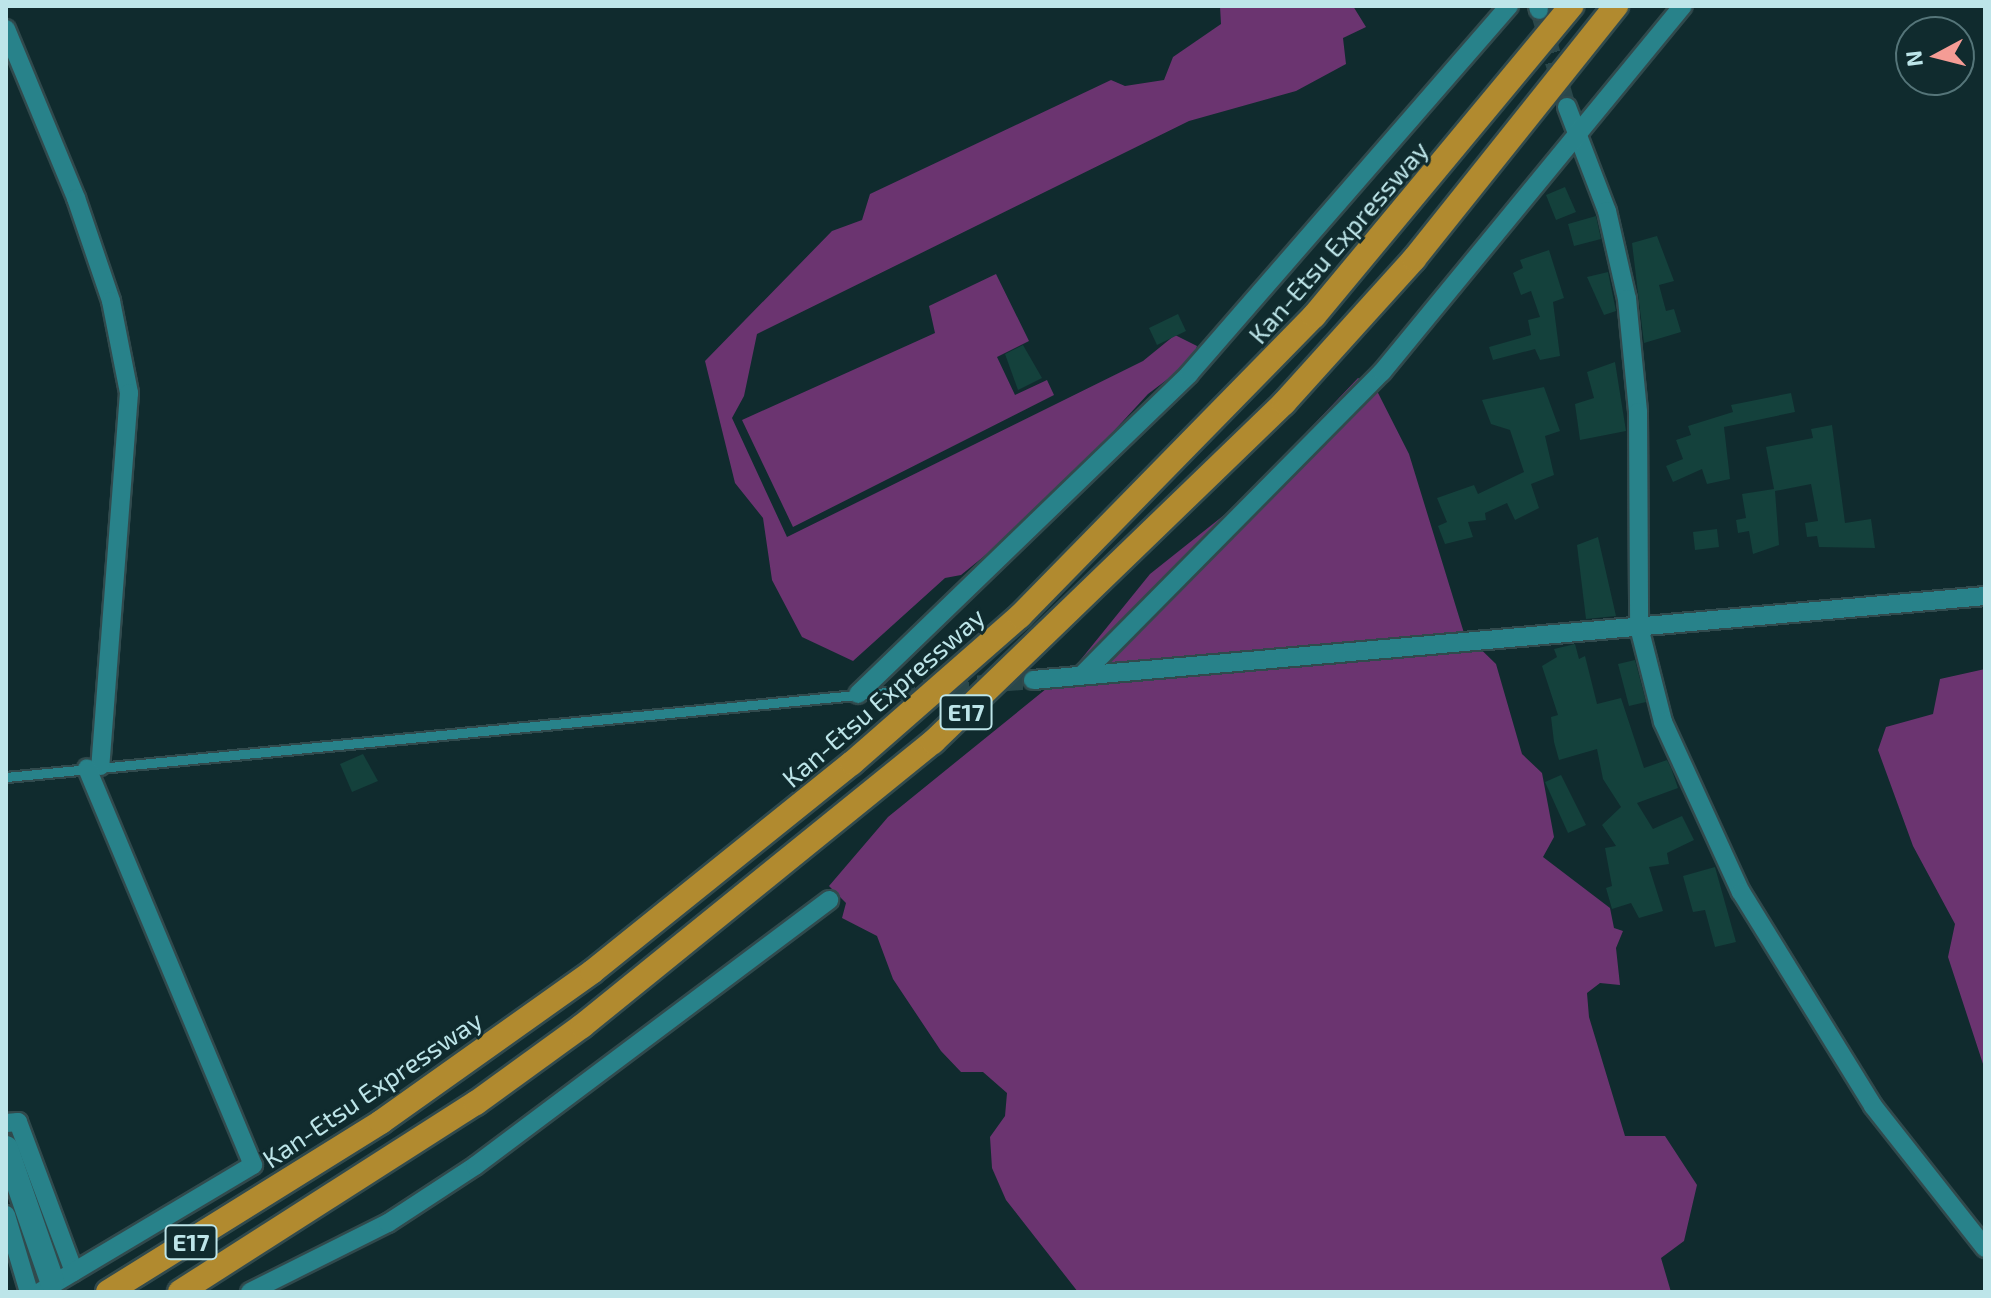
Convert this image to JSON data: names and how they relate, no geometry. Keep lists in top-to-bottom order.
{
  "streets": {
    "highway": ["Kan-Etsu Expressway", "E17"]
  },
  "north": "left"
}
